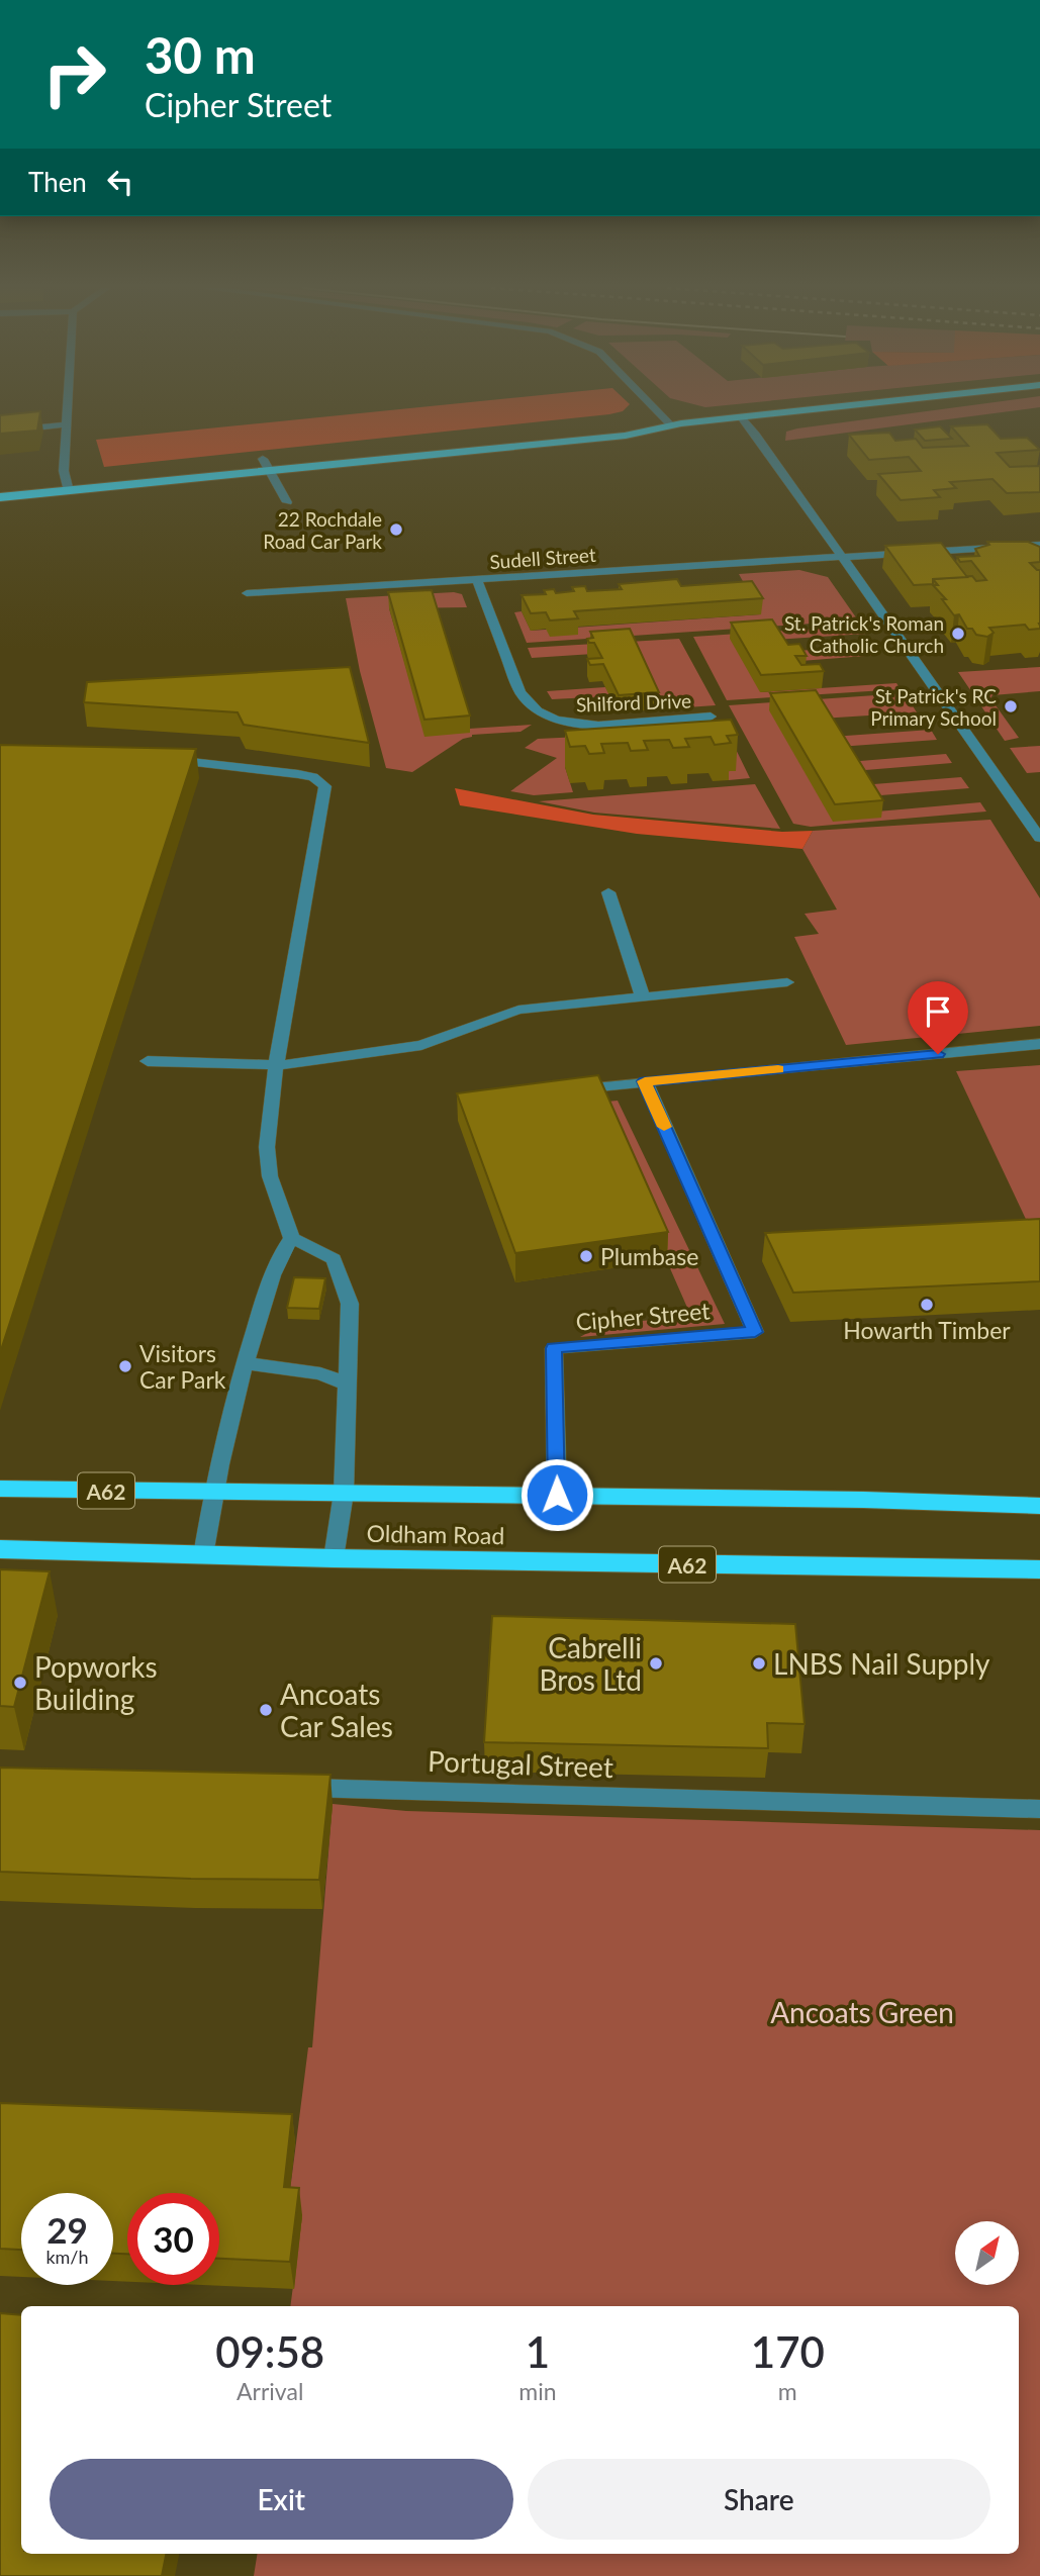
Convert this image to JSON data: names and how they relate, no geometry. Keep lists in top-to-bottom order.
{
  "streets": {
    "highway": ["A62", "Oldham Road"],
    "street": [
      "Sudell Street",
      "Shilford Drive",
      "Cipher Street",
      "Portugal Street"
    ]
  },
  "crossings": [
    ["Sudell Street", "Shilford Drive"],
    ["Cipher Street", "Oldham Road"]
  ],
  "parks": ["Ancoats Green"],
  "places": [
    "22 Rochdale Road Car Park",
    "St. Patrick's Roman Catholic Church",
    "St Patrick's RC Primary School",
    "Plumbase",
    "Howarth Timber",
    "Visitors Car Park",
    "Cabrelli Bros Ltd",
    "LNBS Nail Supply",
    "Popworks Building",
    "Ancoats Car Sales"
  ],
  "north": "top right",
  "page": {
    "turn": ["30 m", "Cipher Street"],
    "then": "Then",
    "speed": "29 km/h",
    "limit": "30",
    "eta": [
      "09:58",
      "Arrival",
      "1",
      "min",
      "170",
      "m"
    ],
    "buttons": ["Exit", "Share"]
  }
}
